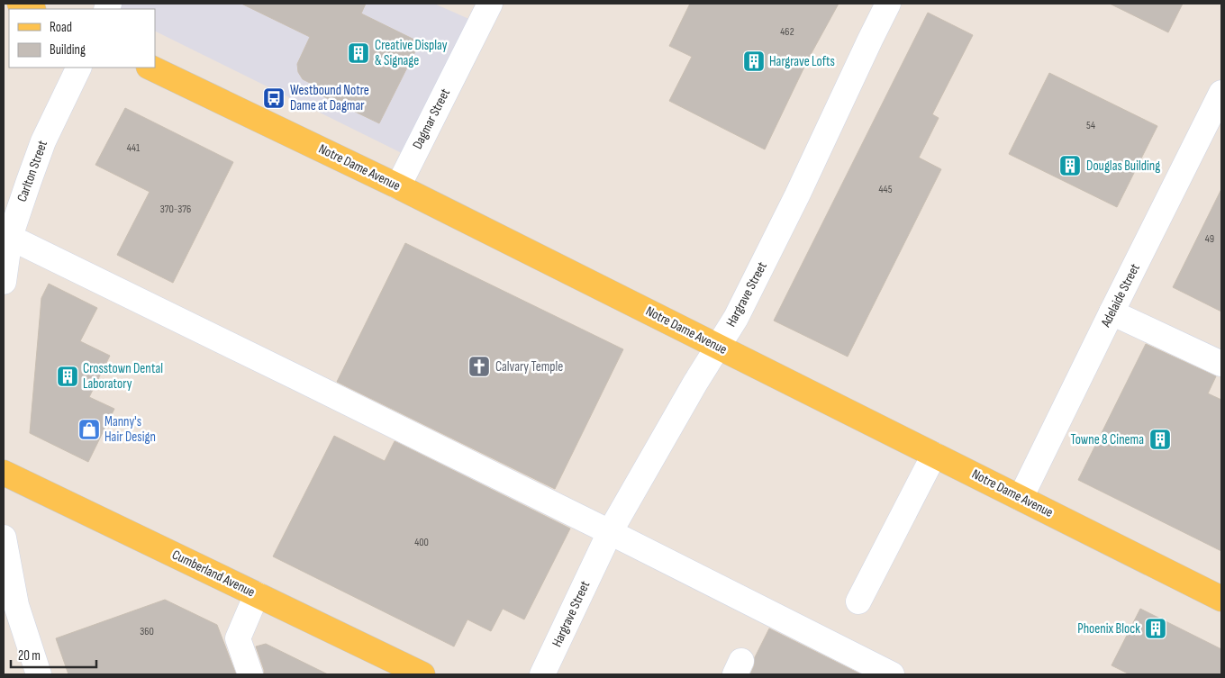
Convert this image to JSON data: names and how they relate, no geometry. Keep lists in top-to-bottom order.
{
  "streets": {
    "main road": ["Notre Dame Avenue", "Cumberland Avenue"],
    "street": [
      "Dagmar Street",
      "Carlton Street",
      "Hargrave Street",
      "Adelaide Street"
    ]
  },
  "crossings": [
    ["Dagmar Street", "Notre Dame Avenue"],
    ["Notre Dame Avenue", "Hargrave Street"],
    ["Notre Dame Avenue", "Adelaide Street"]
  ],
  "places": {
    "building": [
      "Creative Display & Signage",
      "Hargrave Lofts",
      "Douglas Building",
      "Crosstown Dental Laboratory",
      "Towne 8 Cinema",
      "Phoenix Block"
    ],
    "bus stop": ["Westbound Notre Dame at Dagmar"],
    "church": ["Calvary Temple"],
    "shop": ["Manny's Hair Design"]
  },
  "house_numbers": [
    "462",
    "54",
    "441",
    "445",
    "370-376",
    "49",
    "400",
    "360"
  ],
  "legend": ["Road", "Building"],
  "scale_bar": "20 m"
}
